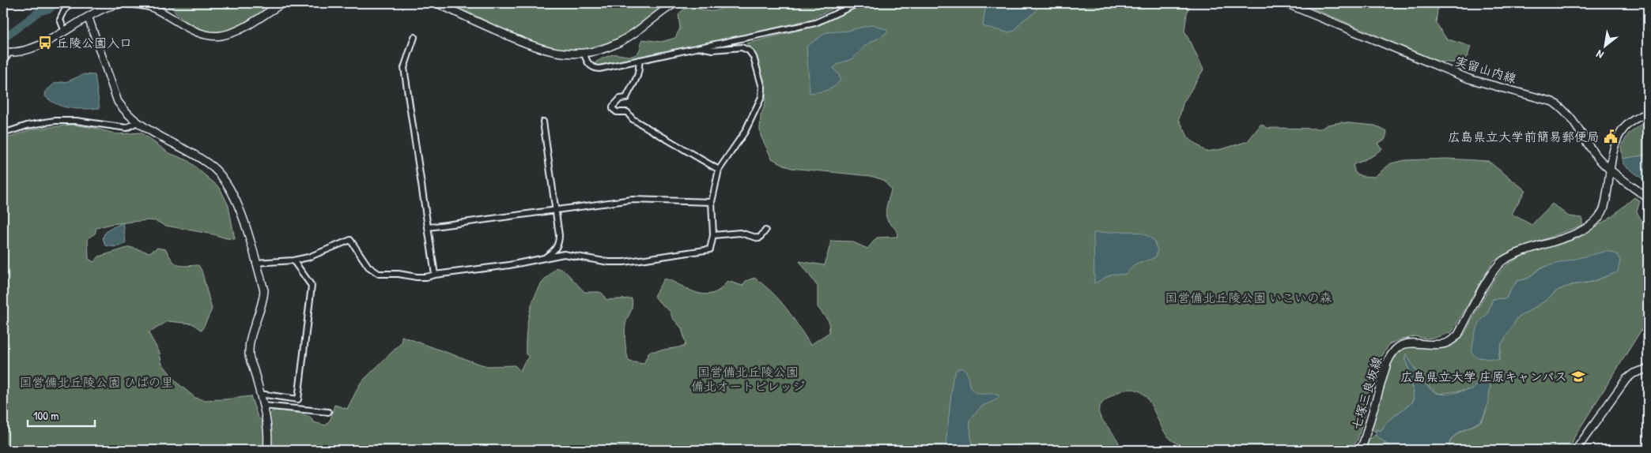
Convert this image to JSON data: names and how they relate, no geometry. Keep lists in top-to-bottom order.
{
  "streets": {
    "street": ["実留山内線", "七塚三良坂線"]
  },
  "crossings": [
    ["実留山内線", "七塚三良坂線"]
  ],
  "parks": ["国営備北丘陵公園 いこいの森", "国営備北丘陵公園 備北オートビレッジ", "国営備北丘陵公園 ひばの里"],
  "places": {
    "bus stop": ["丘陵公園入口"],
    "public building": ["広島県立大学前簡易郵便局"],
    "school or university": ["広島県立大学 庄原キャンパス"]
  },
  "scale_bar": "100 m",
  "north": "bottom left"
}
